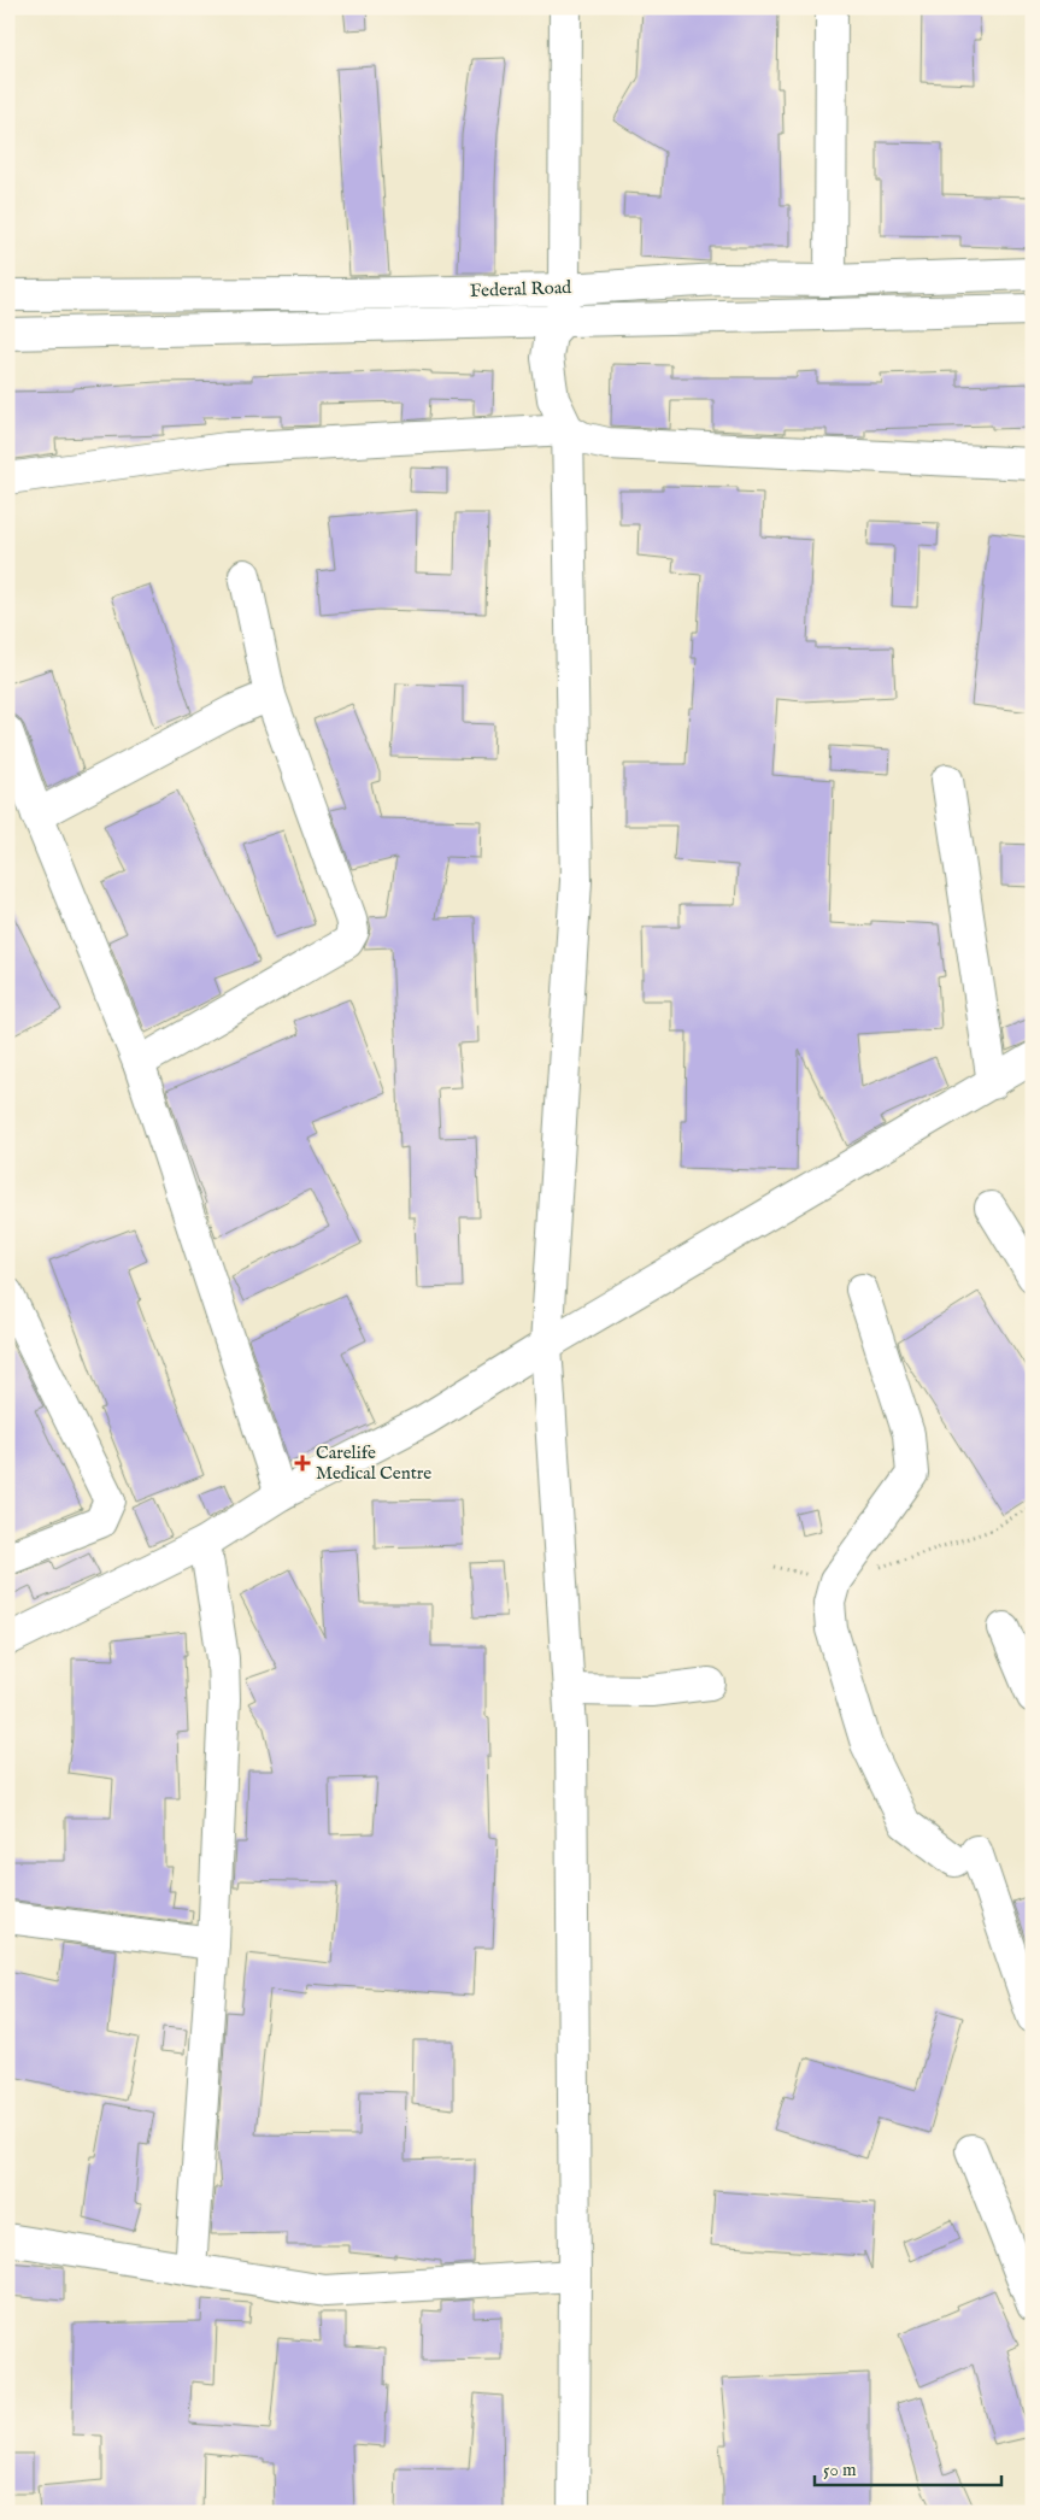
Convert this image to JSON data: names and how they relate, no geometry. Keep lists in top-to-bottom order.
{
  "streets": {
    "street": ["Federal Road"]
  },
  "places": {
    "health": ["Carelife Medical Centre"]
  },
  "scale_bar": "50 m"
}
